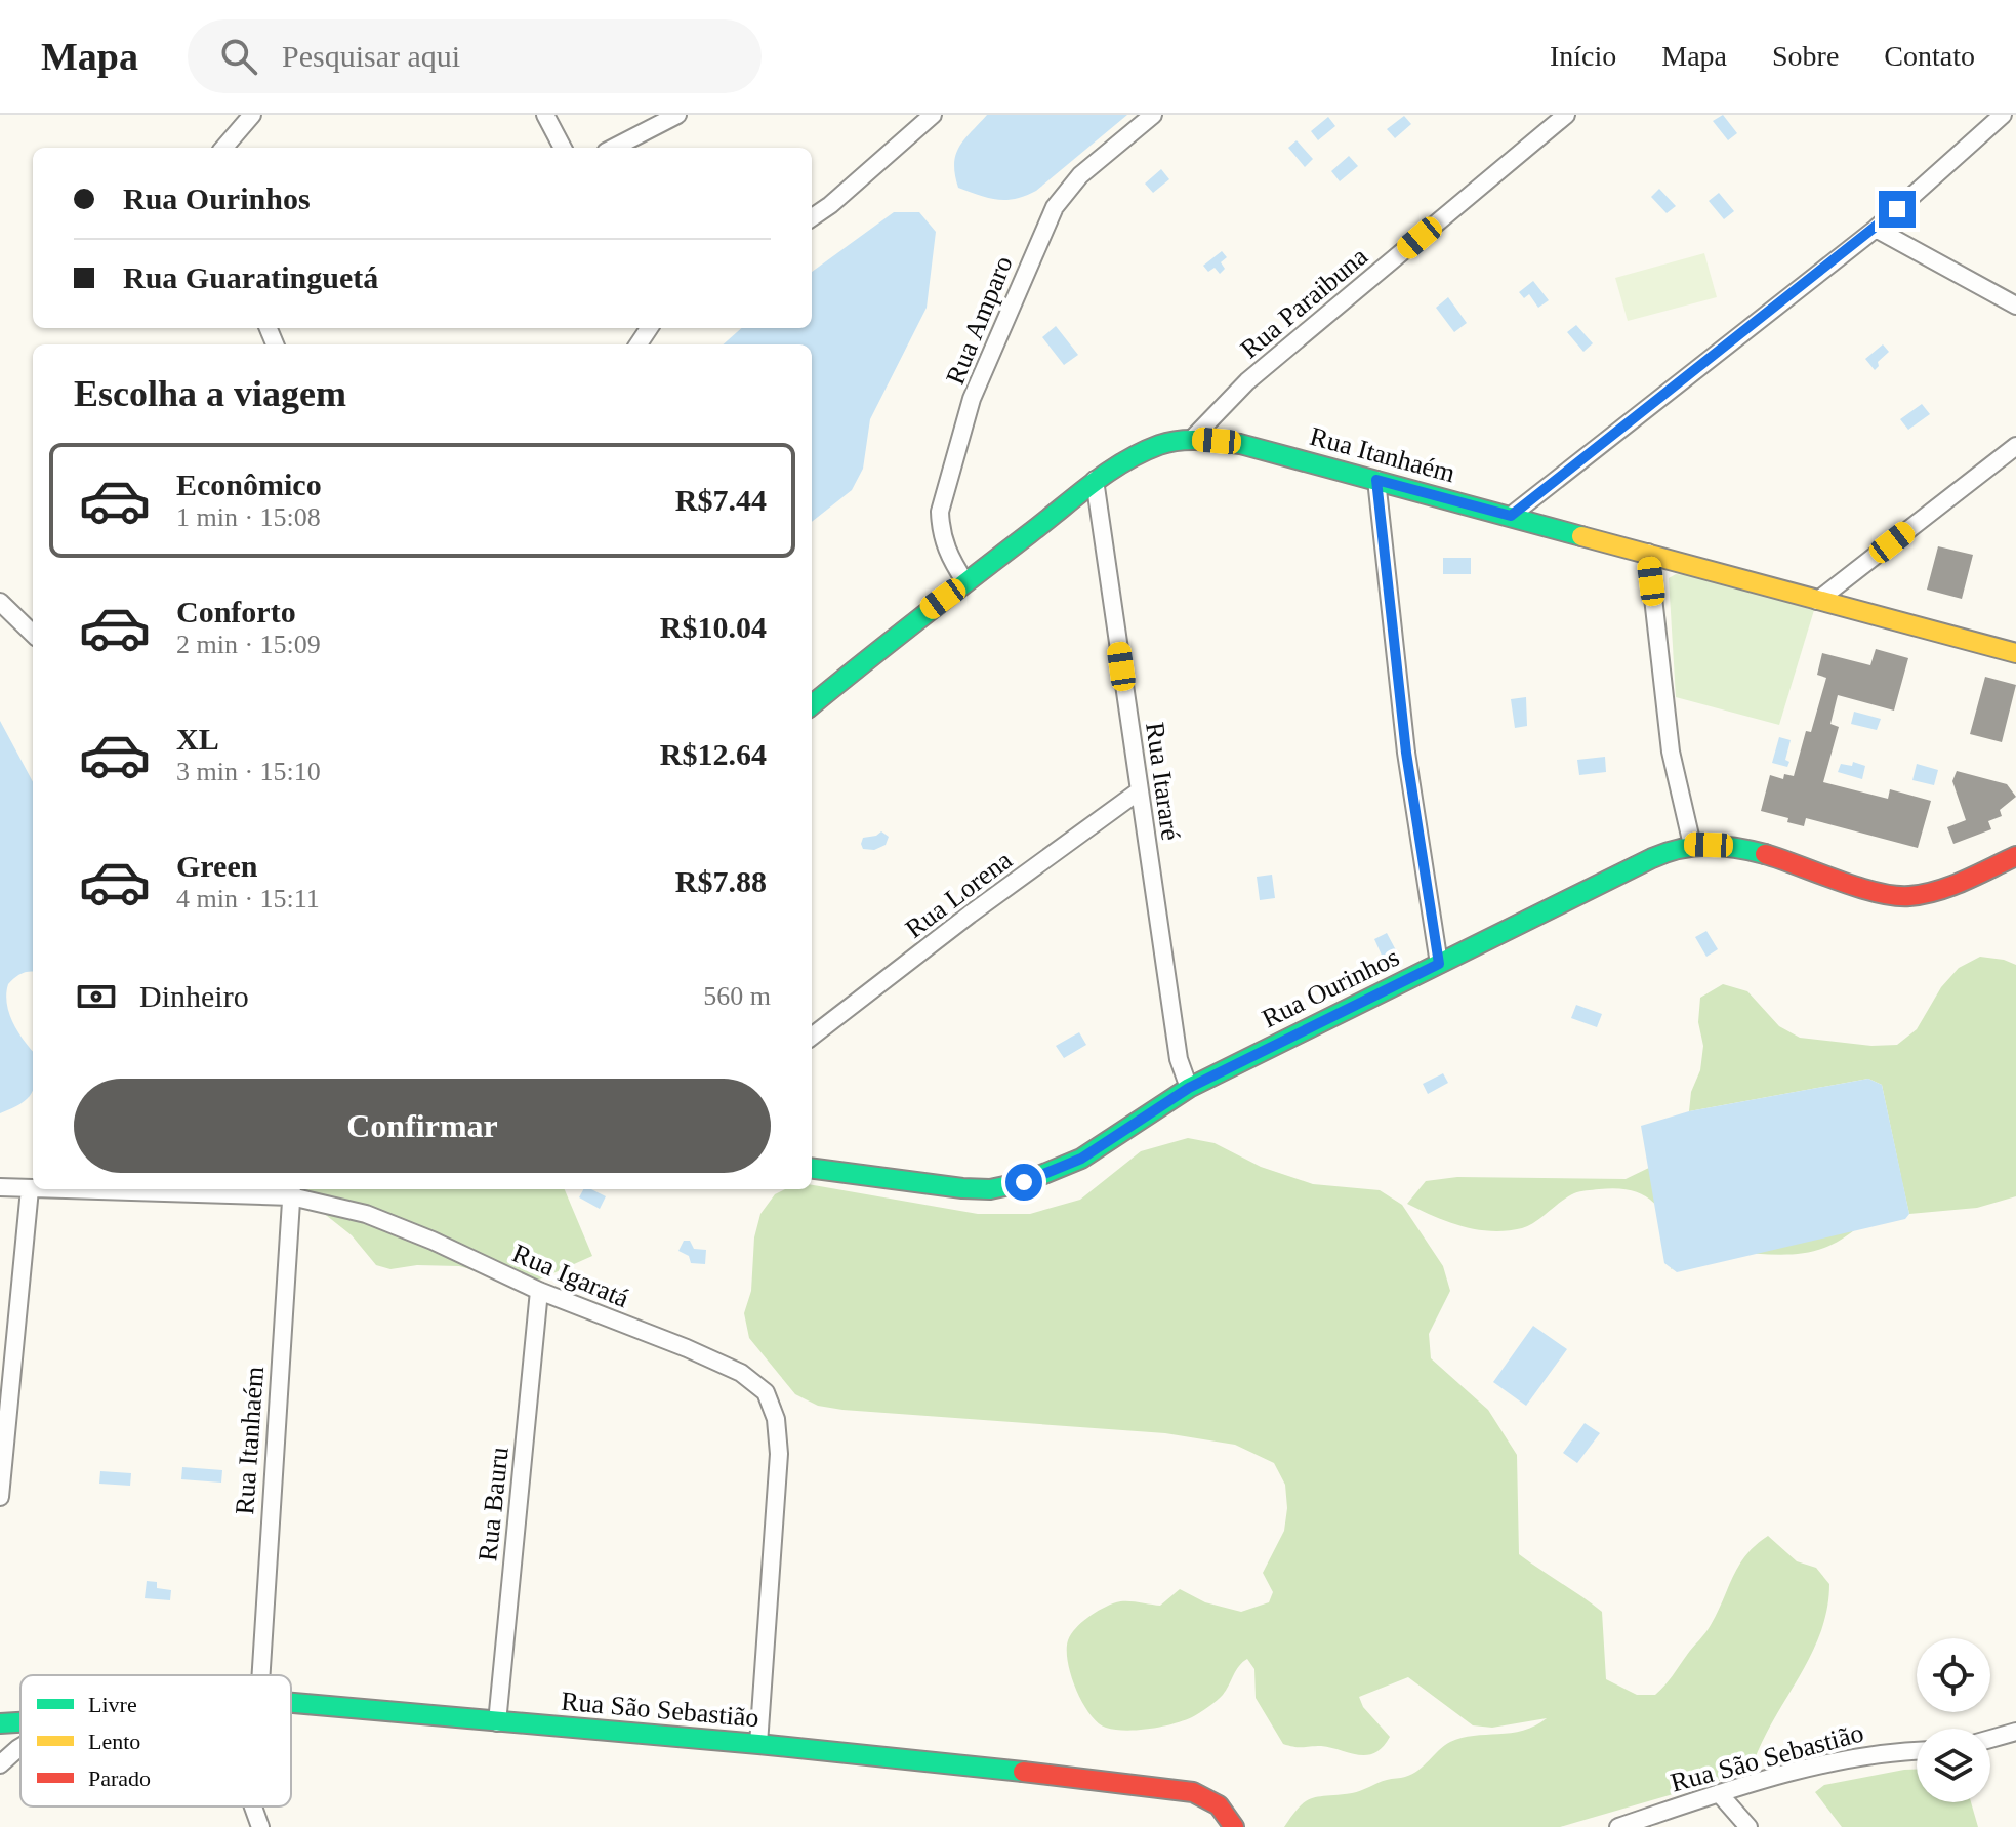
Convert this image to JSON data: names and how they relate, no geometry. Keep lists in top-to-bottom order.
{
  "streets": {
    "street": [
      "Rua Paraibuna",
      "Rua Amparo",
      "Rua Itanhaém",
      "Rua Itararé",
      "Rua Lorena",
      "Rua Ourinhos",
      "Rua Igaratá",
      "Rua Bauru",
      "Rua São Sebastião"
    ]
  },
  "crossings": [
    ["Rua Paraibuna", "Rua Itanhaém"],
    ["Rua Amparo", "Rua Itanhaém"],
    ["Rua Itanhaém", "Rua Itararé"],
    ["Rua Itanhaém", "Rua Igaratá"],
    ["Rua Itararé", "Rua Lorena"],
    ["Rua Itararé", "Rua Ourinhos"],
    ["Rua Igaratá", "Rua Bauru"],
    ["Rua Igaratá", "Rua São Sebastião"],
    ["Rua Bauru", "Rua São Sebastião"]
  ],
  "legend": ["Livre", "Lento", "Parado"],
  "page": {
    "header": "Mapa",
    "search": "Pesquisar aqui",
    "nav": [
      "Início",
      "Mapa",
      "Sobre",
      "Contato"
    ],
    "banner": ["Rua Ourinhos", "Rua Guaratinguetá"],
    "heading": "Escolha a viagem",
    "list": [
      {
        "name": "Econômico",
        "note": "1 min · 15:08",
        "value": "R$7.44"
      },
      {
        "name": "Conforto",
        "note": "2 min · 15:09",
        "value": "R$10.04"
      },
      {
        "name": "XL",
        "note": "3 min · 15:10",
        "value": "R$12.64"
      },
      {
        "name": "Green",
        "note": "4 min · 15:11",
        "value": "R$7.88"
      }
    ],
    "pay": ["Dinheiro", "560 m"],
    "buttons": "Confirmar"
  }
}
